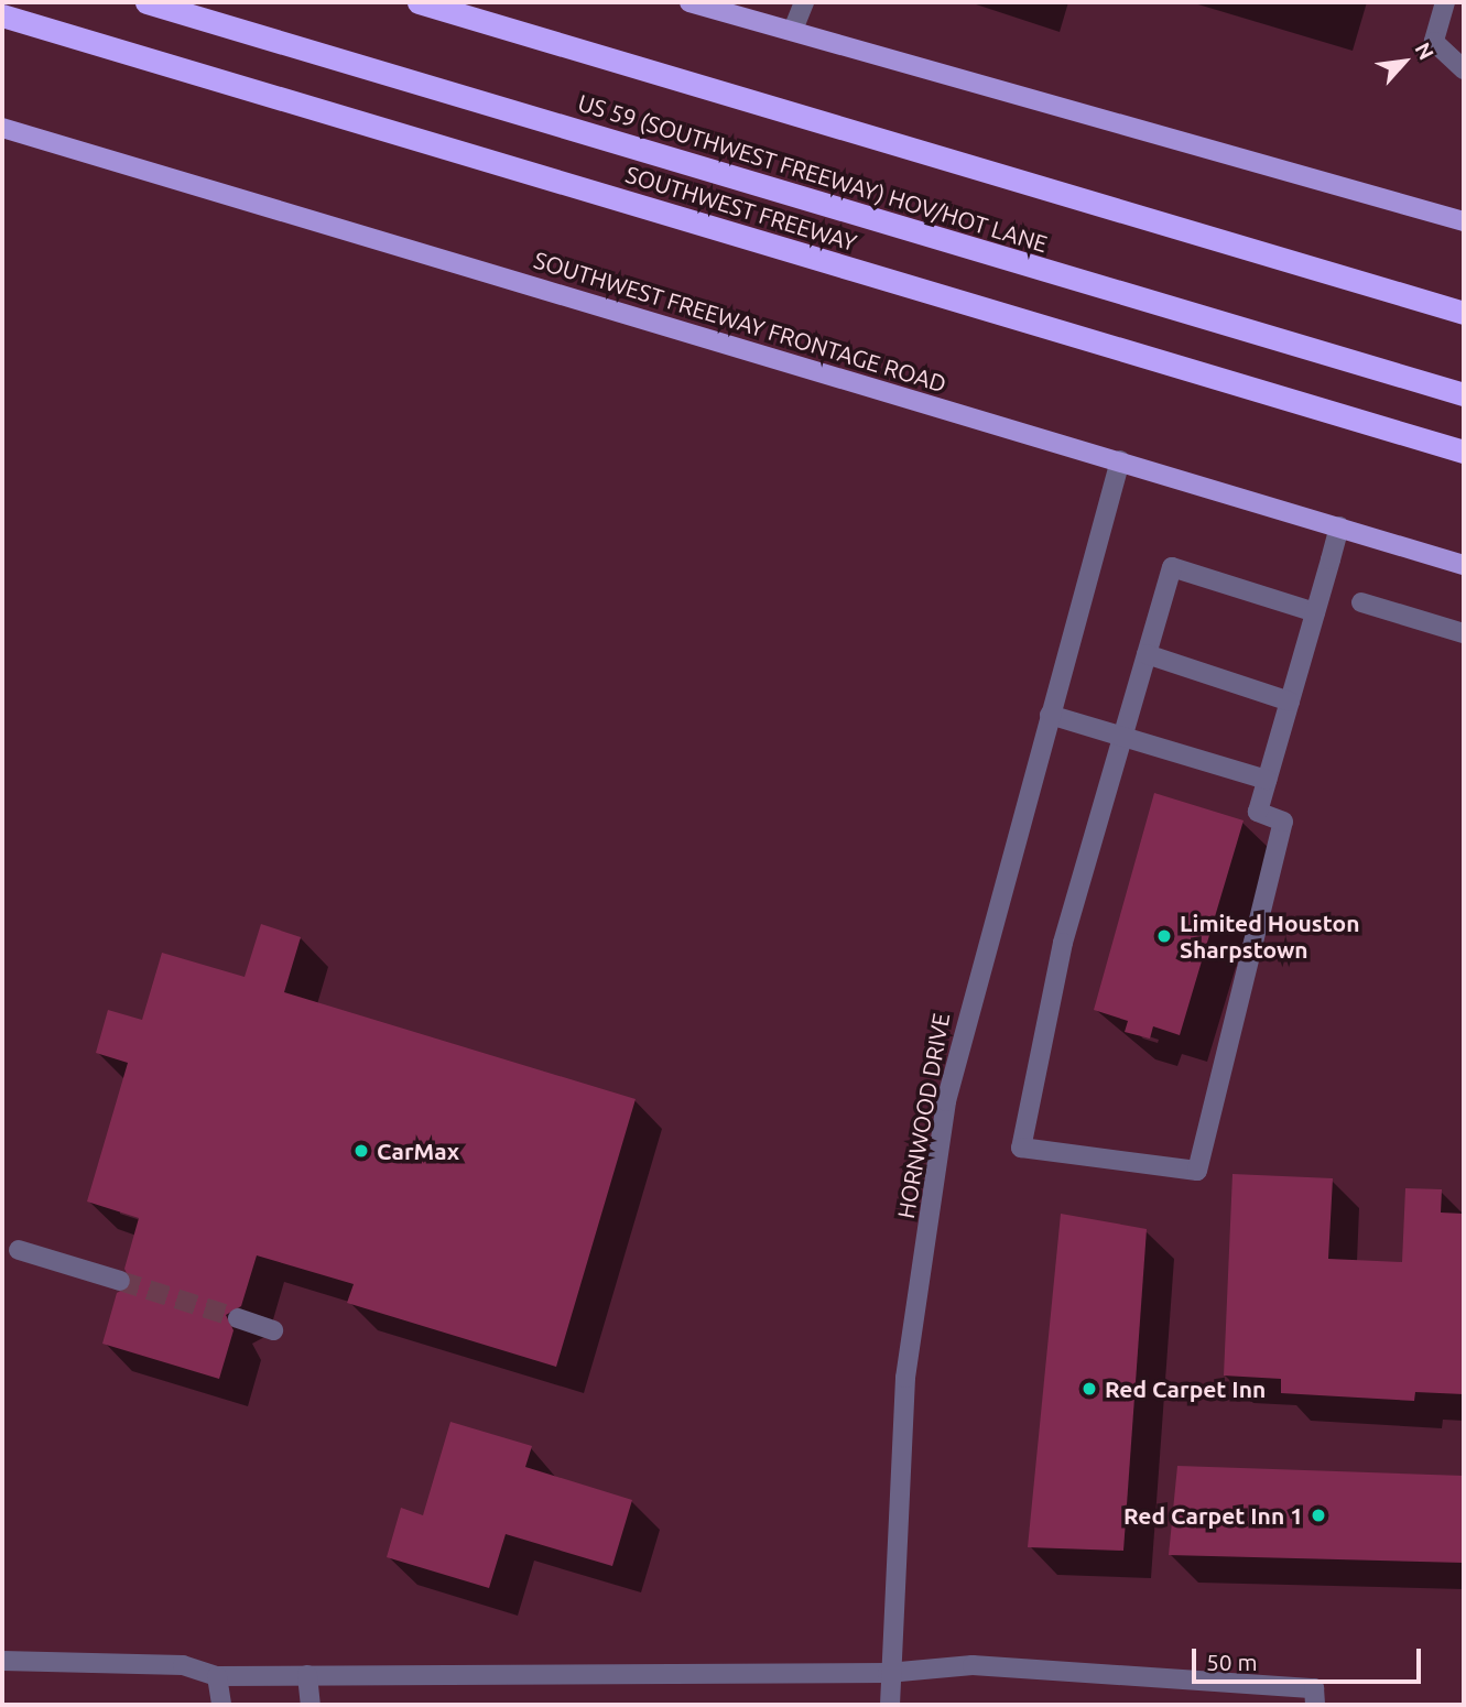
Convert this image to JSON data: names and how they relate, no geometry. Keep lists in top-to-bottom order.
{
  "streets": {
    "highway": ["US 59 (SOUTHWEST FREEWAY) HOV/HOT LANE", "SOUTHWEST FREEWAY"],
    "main road": ["SOUTHWEST FREEWAY FRONTAGE ROAD"],
    "street": ["HORNWOOD DRIVE"]
  },
  "crossings": [
    ["SOUTHWEST FREEWAY FRONTAGE ROAD", "HORNWOOD DRIVE"]
  ],
  "places": [
    "Limited Houston Sharpstown",
    "CarMax",
    "Red Carpet Inn",
    "Red Carpet Inn 1"
  ],
  "scale_bar": "50 m",
  "north": "top right"
}
